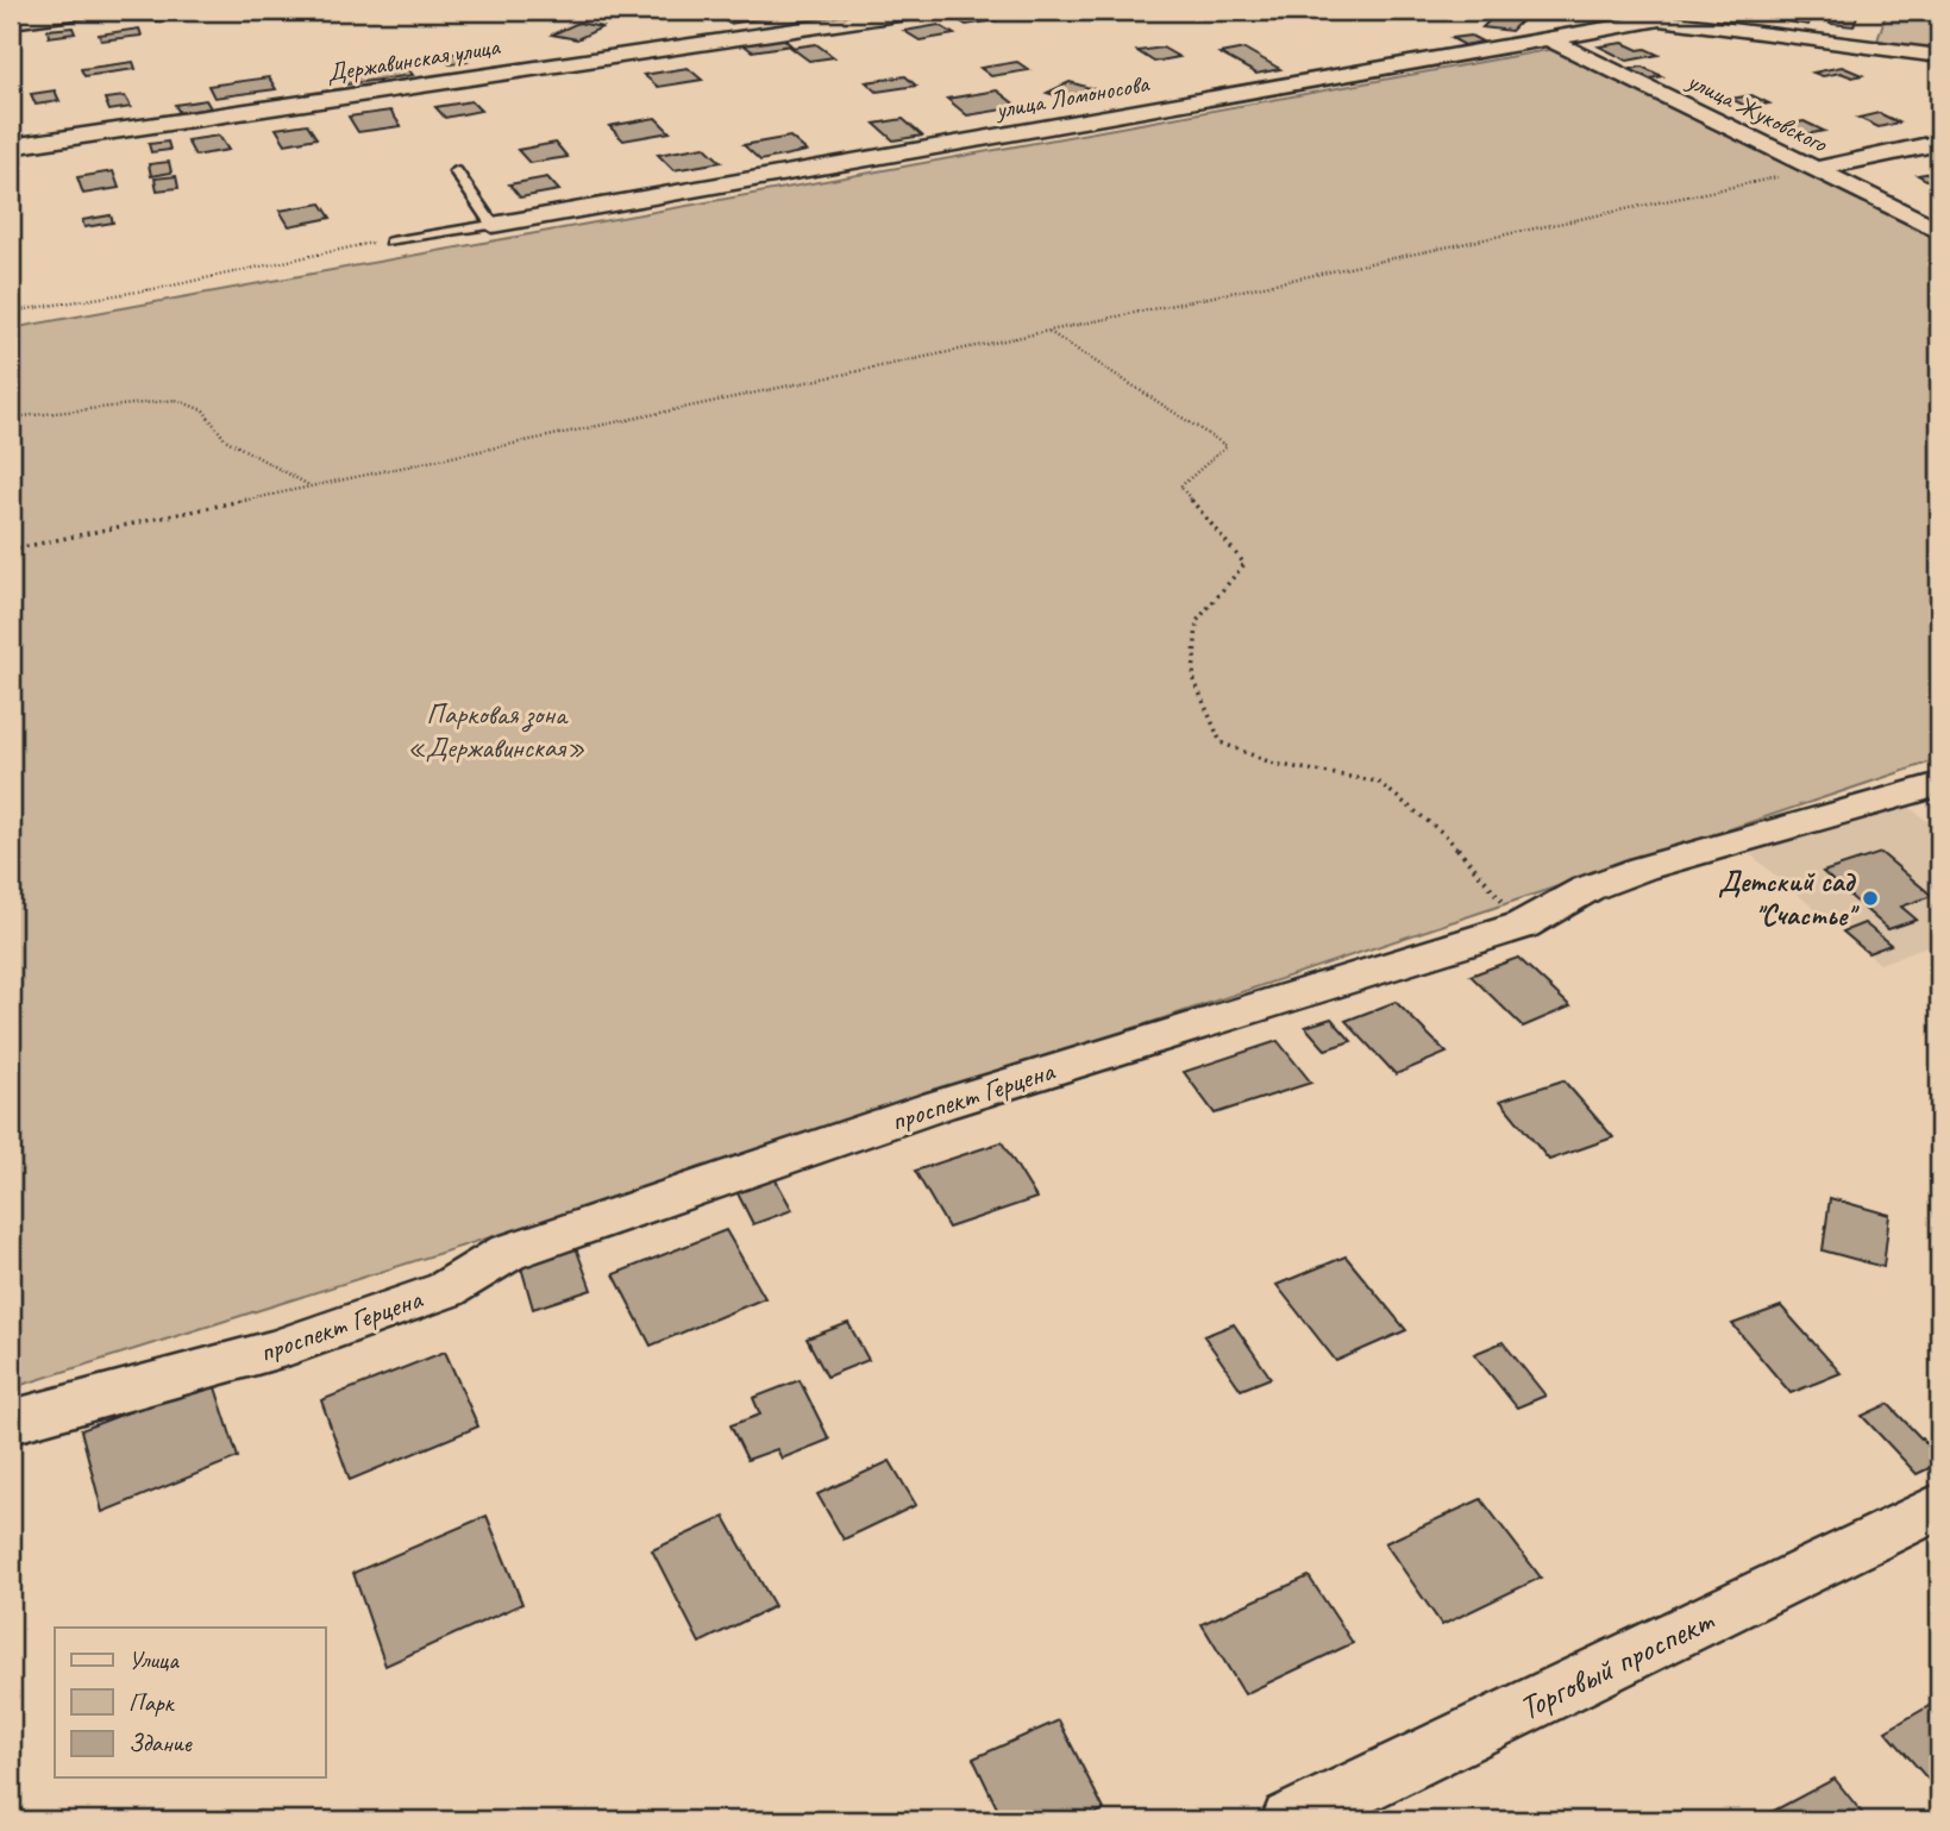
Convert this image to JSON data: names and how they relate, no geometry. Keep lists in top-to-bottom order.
{
  "streets": {
    "street": [
      "Державинская улица",
      "улица Ломоносова",
      "улица Жуковского",
      "проспект Герцена",
      "Торговый проспект"
    ]
  },
  "crossings": [
    ["улица Ломоносова", "улица Жуковского"]
  ],
  "parks": ["Парковая зона «Державинская»"],
  "places": ["Детский сад \"Счастье\""],
  "legend": ["Улица", "Парк", "Здание"]
}
